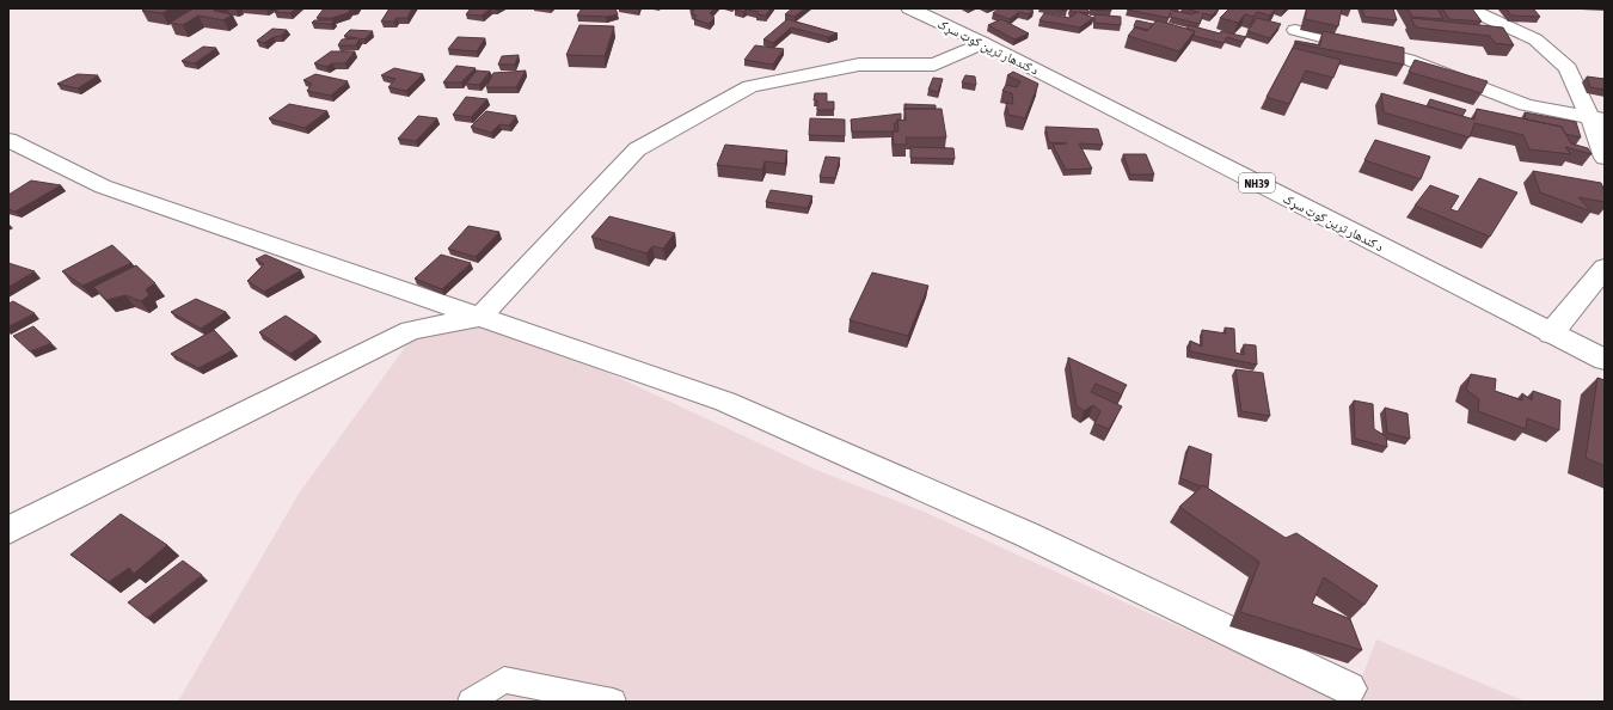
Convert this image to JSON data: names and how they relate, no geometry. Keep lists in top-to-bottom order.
{
  "streets": {
    "street": ["د کندهار ترين کوټ سړک", "NH39"]
  }
}
